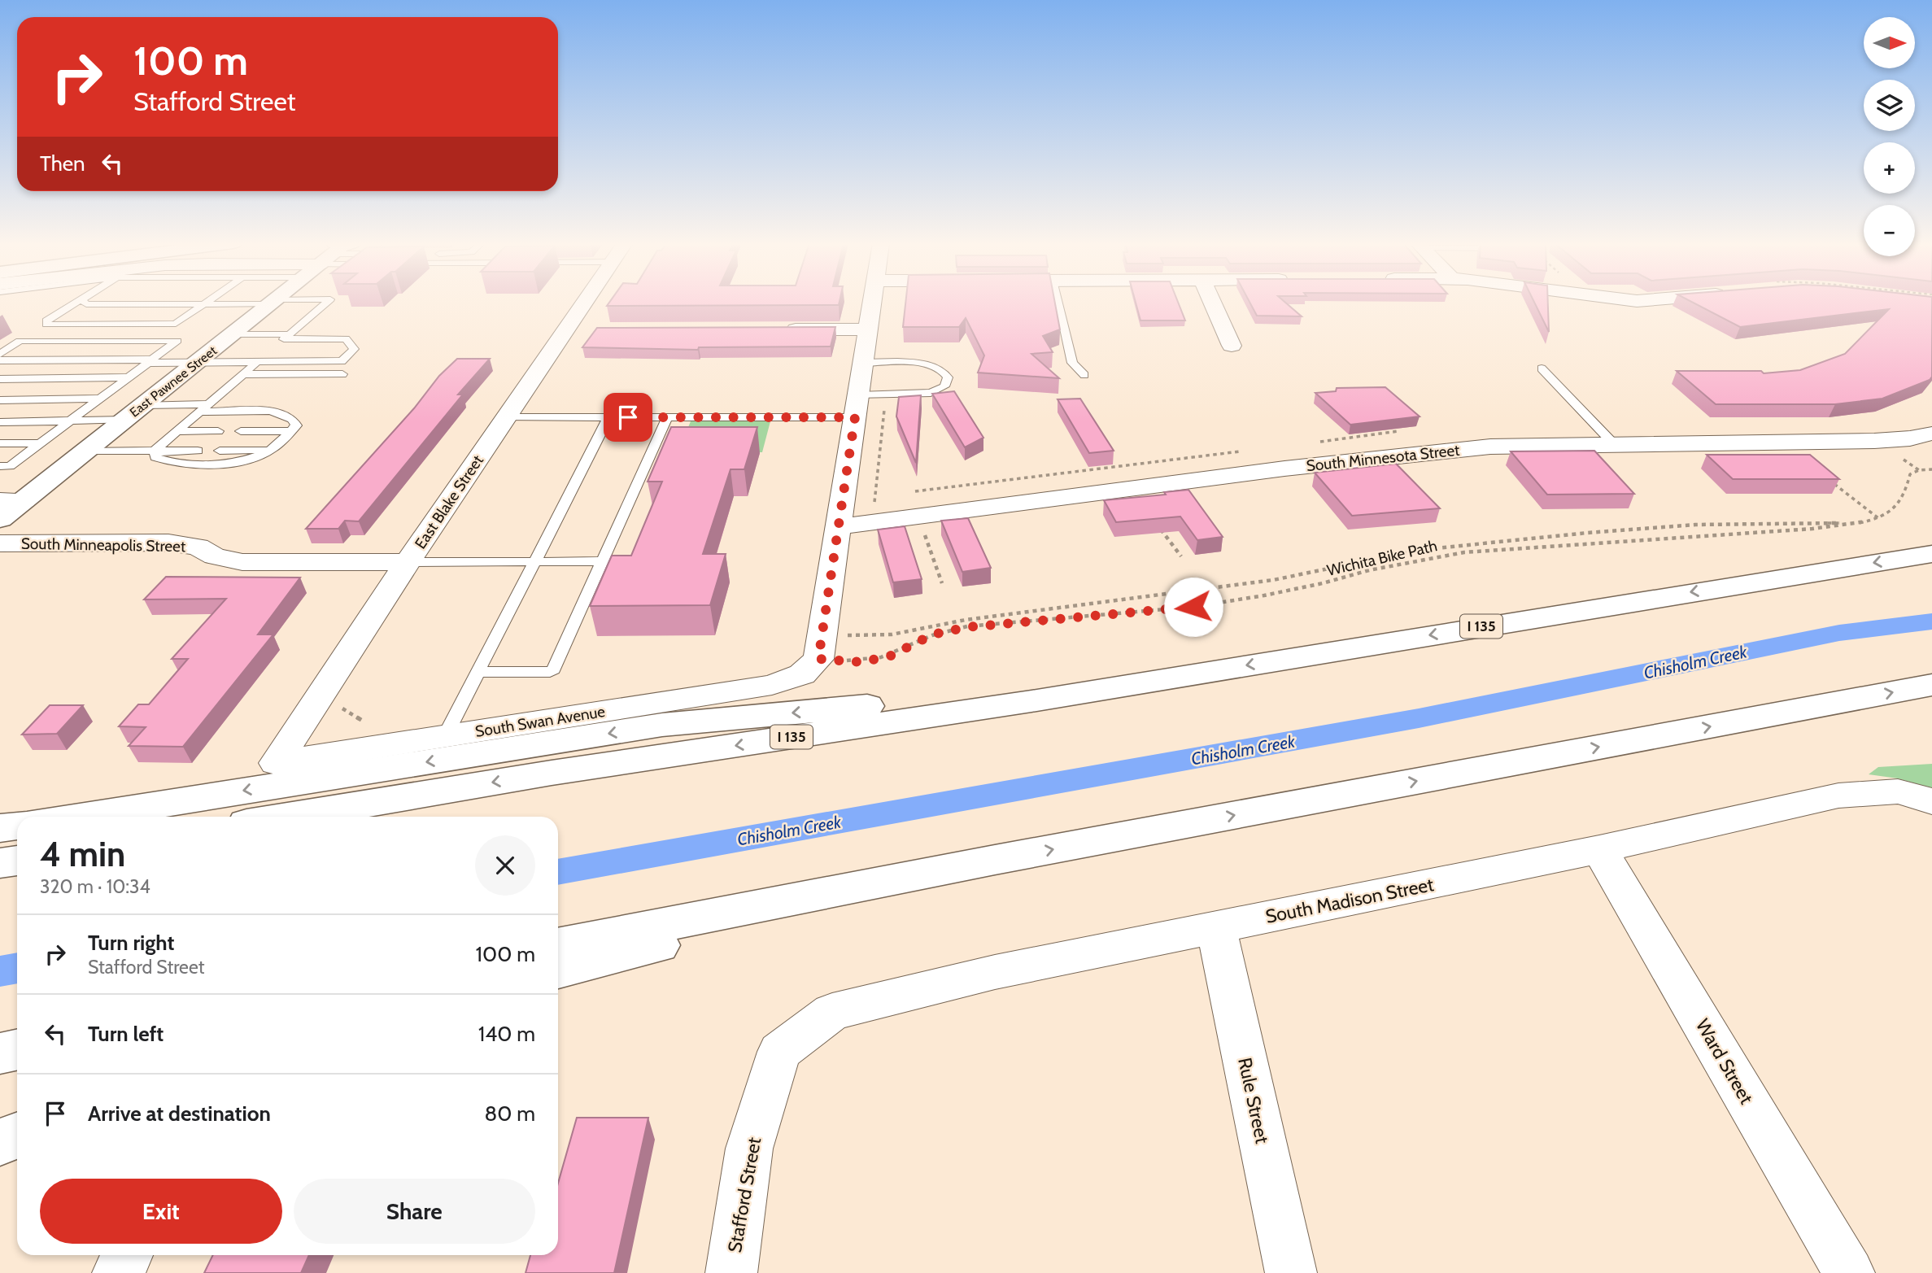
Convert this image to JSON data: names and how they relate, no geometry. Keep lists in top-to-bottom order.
{
  "streets": {
    "main road": ["East Pawnee Street", "I 135"],
    "street": [
      "South Minnesota Street",
      "East Blake Street",
      "South Minneapolis Street",
      "South Swan Avenue",
      "South Madison Street",
      "Ward Street",
      "Rule Street",
      "Stafford Street"
    ],
    "path": ["Wichita Bike Path"]
  },
  "crossings": [
    ["East Blake Street", "South Minneapolis Street"],
    ["East Blake Street", "South Swan Avenue"],
    ["Wichita Bike Path", "South Swan Avenue"],
    ["South Madison Street", "Ward Street"],
    ["South Madison Street", "Rule Street"],
    ["South Madison Street", "Stafford Street"]
  ],
  "water": ["Chisholm Creek"],
  "north": "right",
  "page": {
    "map_buttons": ["+", "−"],
    "turn": ["100 m", "Stafford Street"],
    "then": "Then",
    "heading": ["4 min", "320 m · 10:34"],
    "list": [
      {
        "name": "Turn right",
        "note": "Stafford Street",
        "value": "100 m"
      },
      {
        "name": "Turn left",
        "value": "140 m"
      },
      {
        "name": "Arrive at destination",
        "value": "80 m"
      }
    ],
    "buttons": ["Exit", "Share"]
  }
}
